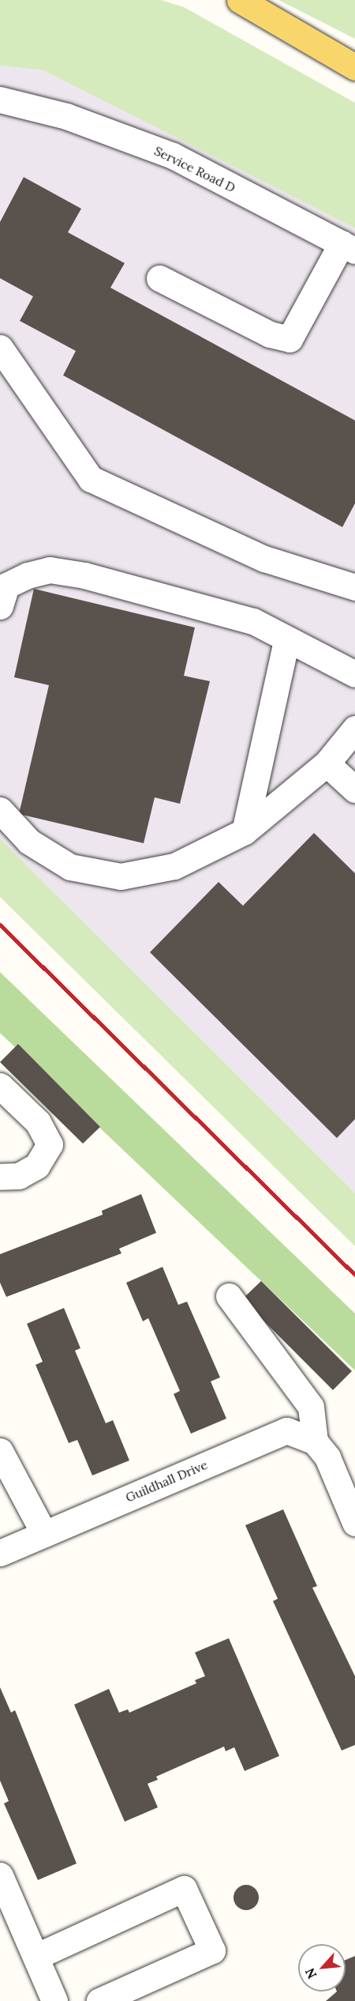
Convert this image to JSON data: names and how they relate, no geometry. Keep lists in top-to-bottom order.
{
  "streets": {
    "street": ["Service Road D", "Guildhall Drive"]
  },
  "north": "bottom left"
}
